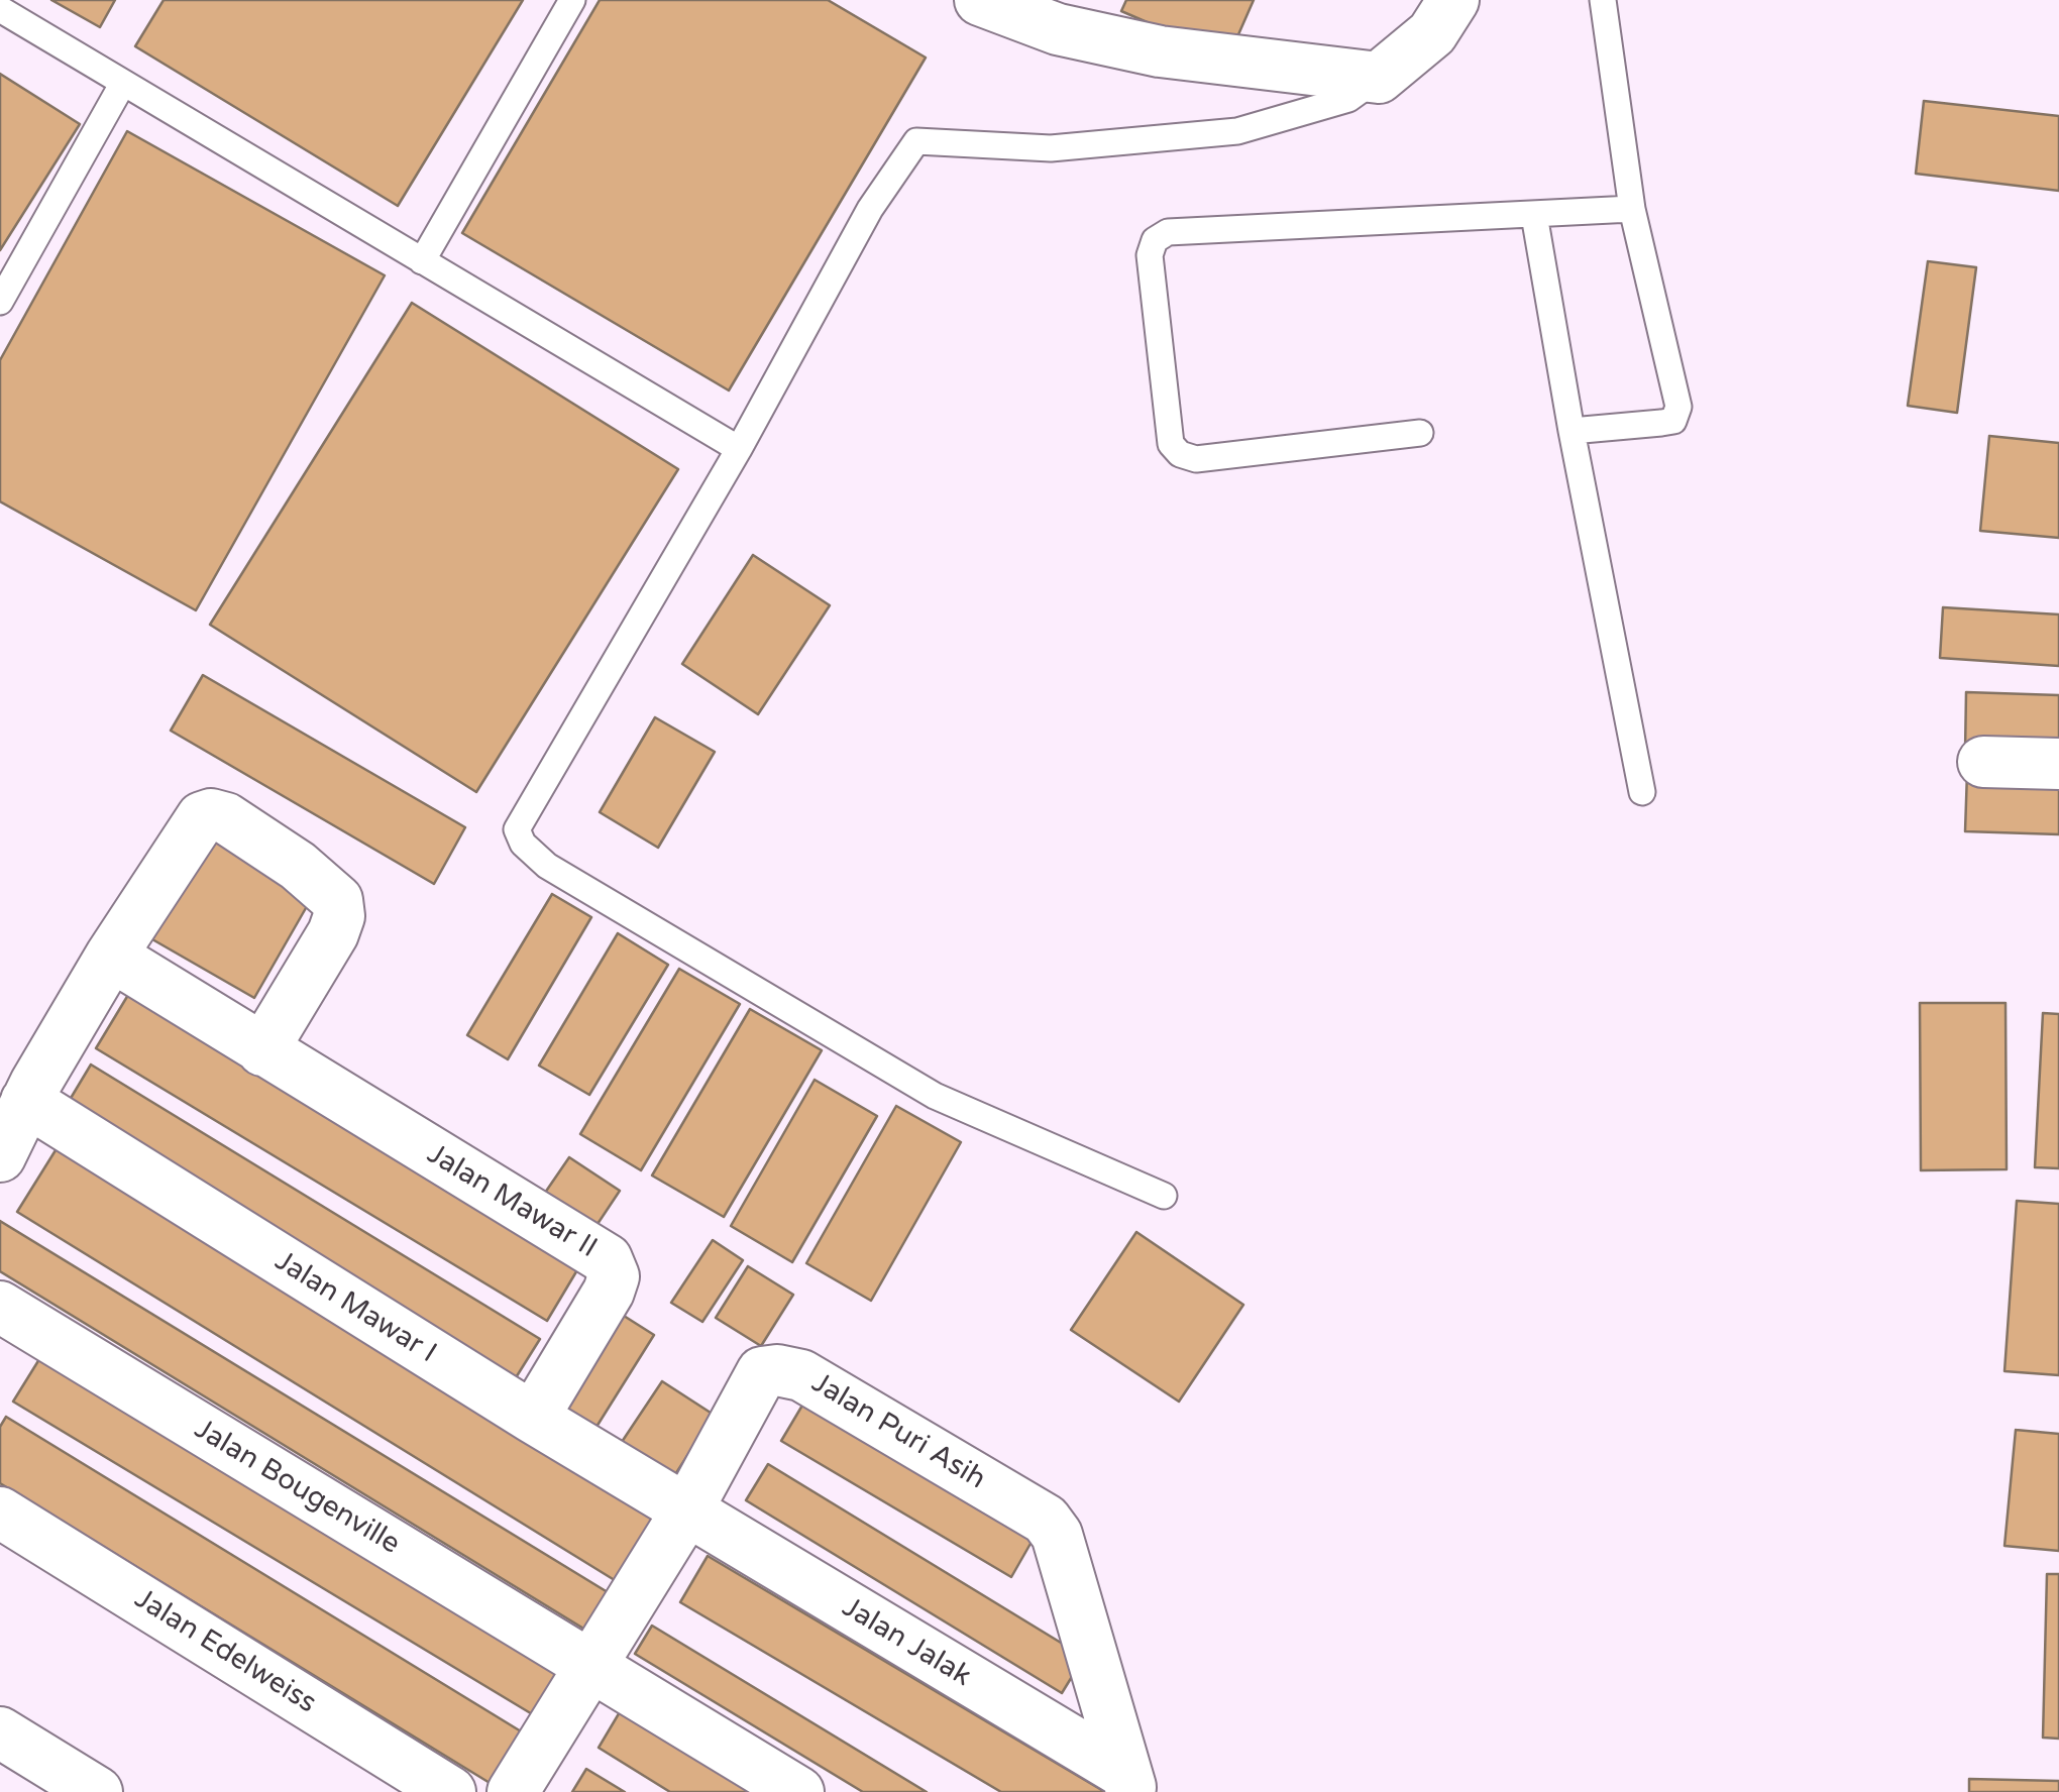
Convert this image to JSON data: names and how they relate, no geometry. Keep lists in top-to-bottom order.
{
  "streets": {
    "street": [
      "Jalan Mawar II",
      "Jalan Mawar I",
      "Jalan Puri Asih",
      "Jalan Bougenville",
      "Jalan Jalak",
      "Jalan Edelweiss"
    ]
  },
  "crossings": [
    ["Jalan Mawar II", "Jalan Mawar I"],
    ["Jalan Mawar I", "Jalan Puri Asih"],
    ["Jalan Mawar I", "Jalan Jalak"],
    ["Jalan Puri Asih", "Jalan Bougenville"],
    ["Jalan Puri Asih", "Jalan Jalak"]
  ]
}
